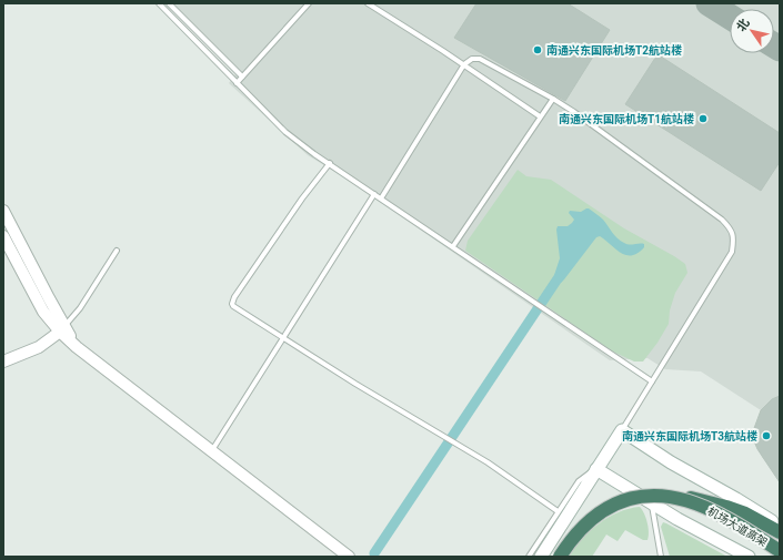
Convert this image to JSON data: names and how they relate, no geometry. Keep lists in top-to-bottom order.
{
  "streets": {
    "highway": ["机场大道高架"]
  },
  "places": ["南通兴东国际机场T2航站楼", "南通兴东国际机场T1航站楼", "南通兴东国际机场T3航站楼"],
  "north": "top left"
}
